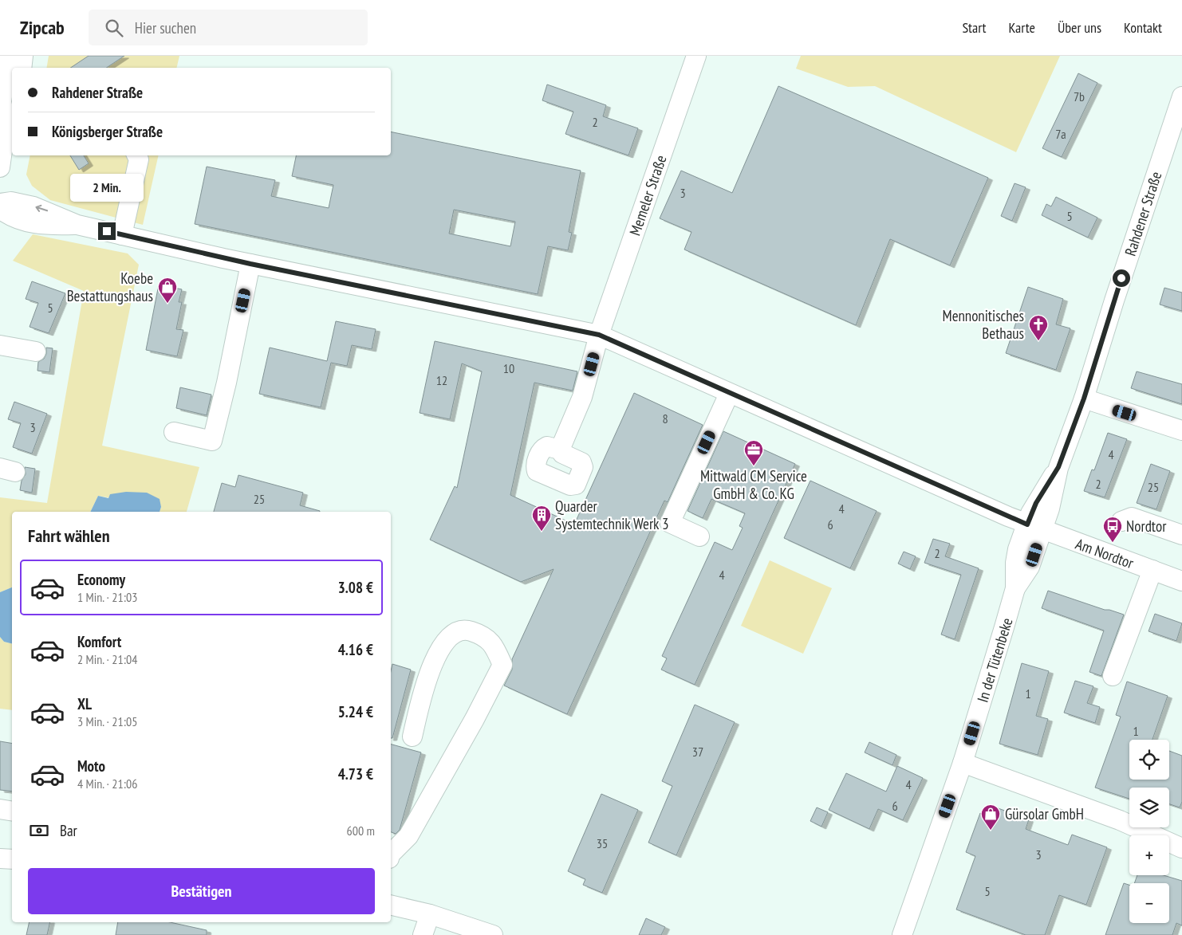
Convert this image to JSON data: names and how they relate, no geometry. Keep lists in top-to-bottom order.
{
  "streets": {
    "street": [
      "Memeler Straße",
      "Rahdener Straße",
      "Am Nordtor",
      "In der Tütenbeke"
    ]
  },
  "crossings": [
    ["Memeler Straße", "Am Nordtor"],
    ["Rahdener Straße", "Am Nordtor"],
    ["Rahdener Straße", "In der Tütenbeke"],
    ["Am Nordtor", "In der Tütenbeke"]
  ],
  "places": {
    "shop": ["Koebe Bestattungshaus", "Gürsolar GmbH"],
    "church": ["Mennonitisches Bethaus"],
    "office": ["Mittwald CM Service GmbH & Co. KG"],
    "building": ["Quarder Systemtechnik Werk 3"],
    "bus stop": ["Nordtor"]
  },
  "house_numbers": [
    "7b",
    "2",
    "7a",
    "3",
    "5",
    "5",
    "10",
    "12",
    "8",
    "3",
    "4",
    "2",
    "25",
    "25",
    "4",
    "6",
    "2",
    "4",
    "1",
    "1",
    "37",
    "4",
    "6",
    "35",
    "3",
    "5"
  ],
  "page": {
    "header": "Zipcab",
    "search": "Hier suchen",
    "nav": [
      "Start",
      "Karte",
      "Über uns",
      "Kontakt"
    ],
    "banner": ["Rahdener Straße", "Königsberger Straße"],
    "bubble": "2 Min.",
    "heading": "Fahrt wählen",
    "list": [
      {
        "name": "Economy",
        "note": "1 Min. · 21:03",
        "value": "3.08 €"
      },
      {
        "name": "Komfort",
        "note": "2 Min. · 21:04",
        "value": "4.16 €"
      },
      {
        "name": "XL",
        "note": "3 Min. · 21:05",
        "value": "5.24 €"
      },
      {
        "name": "Moto",
        "note": "4 Min. · 21:06",
        "value": "4.73 €"
      }
    ],
    "map_buttons": ["+", "−"],
    "pay": ["Bar", "600 m"],
    "buttons": "Bestätigen"
  }
}
